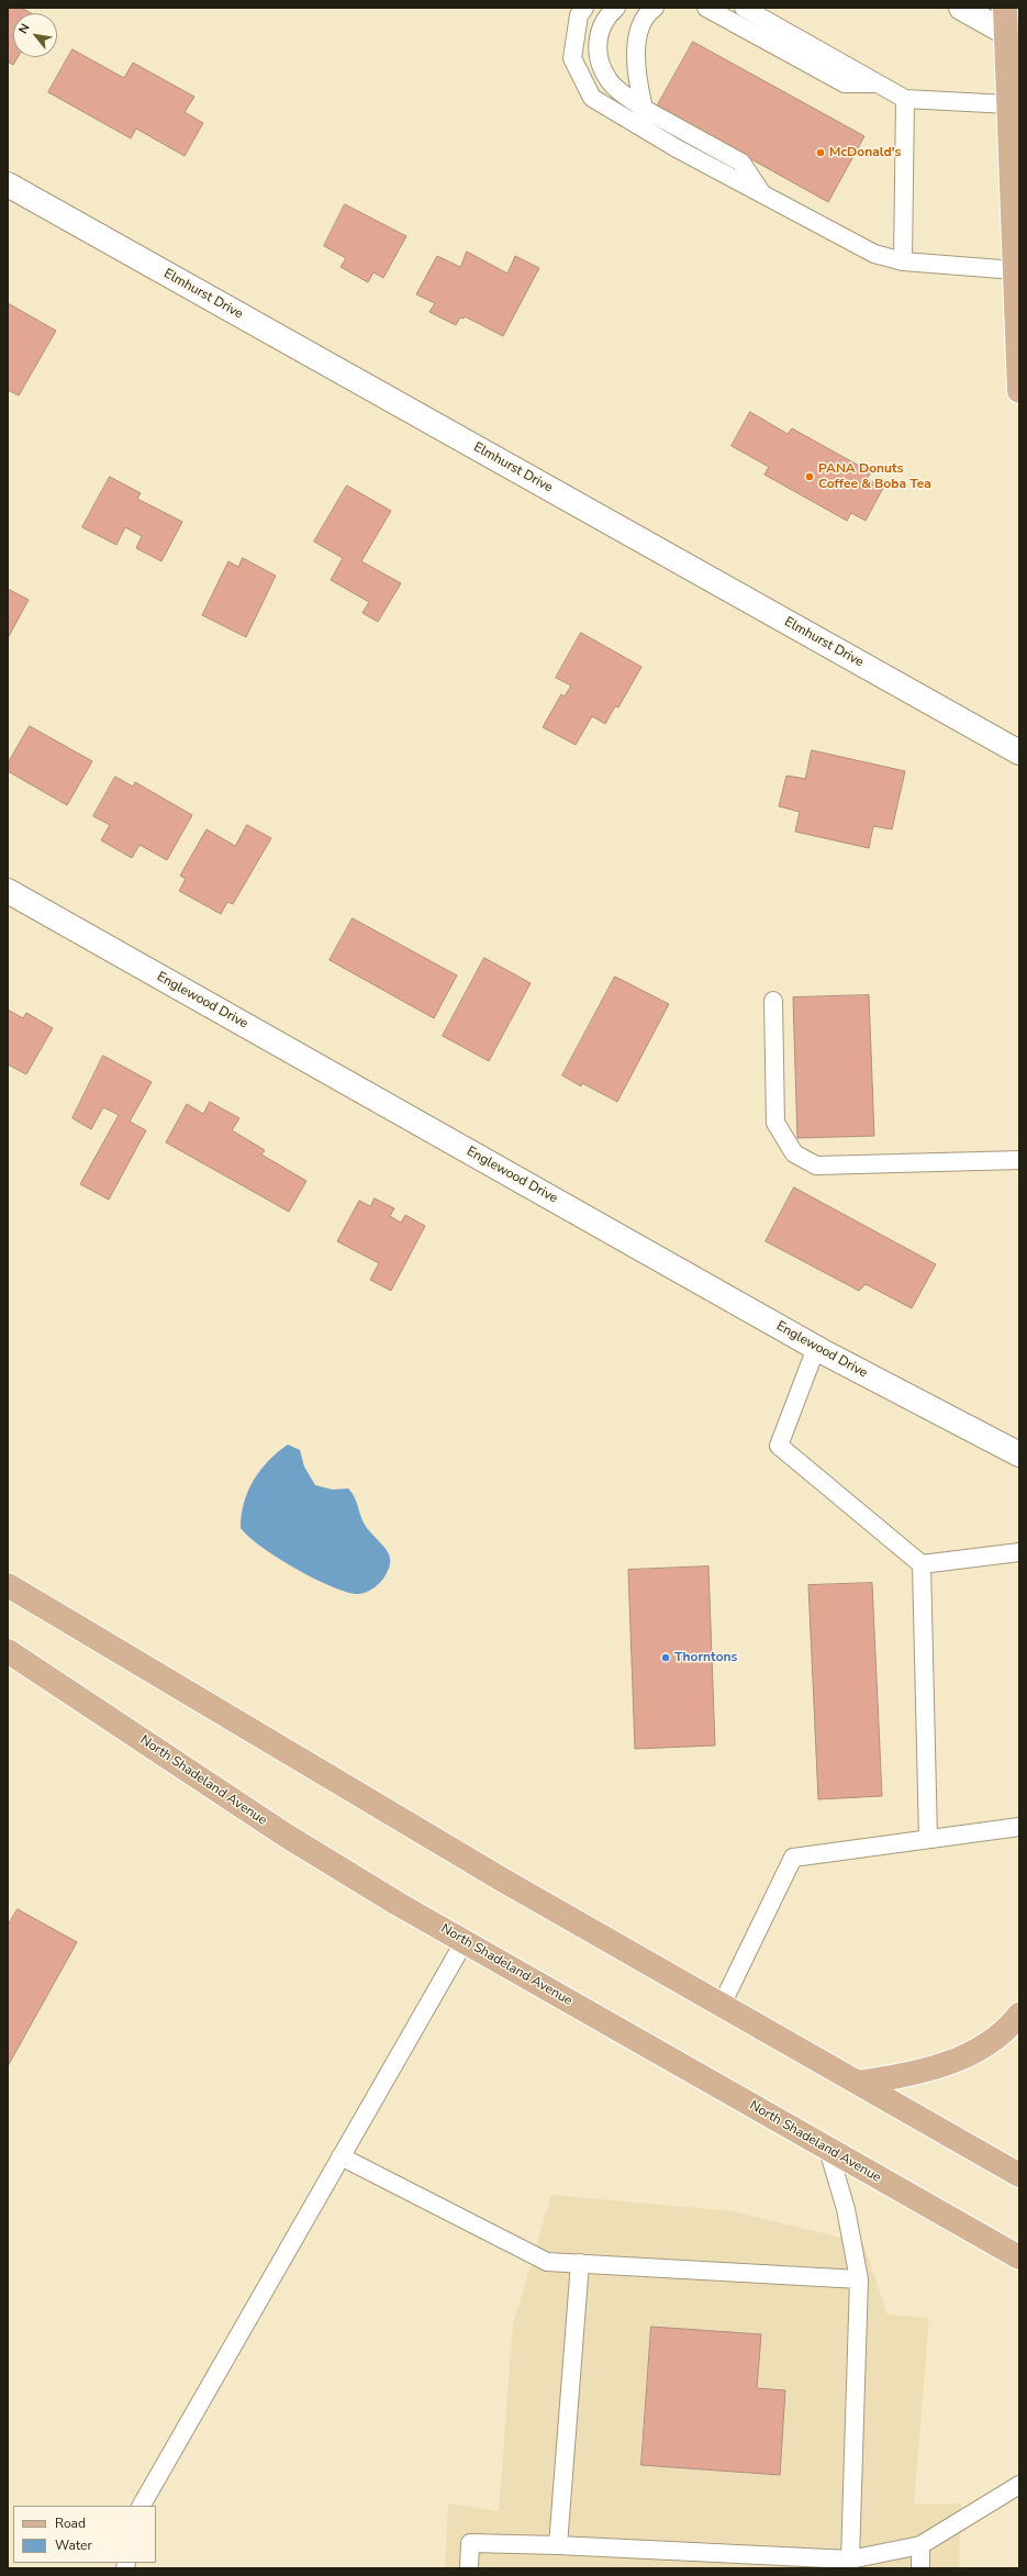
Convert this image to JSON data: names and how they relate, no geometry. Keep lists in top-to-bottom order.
{
  "streets": {
    "main road": ["North Shadeland Avenue"],
    "street": ["Elmhurst Drive", "Englewood Drive"]
  },
  "places": ["McDonald's", "PANA Donuts Coffee & Boba Tea", "Thorntons"],
  "legend": ["Road", "Water"],
  "north": "top left"
}
